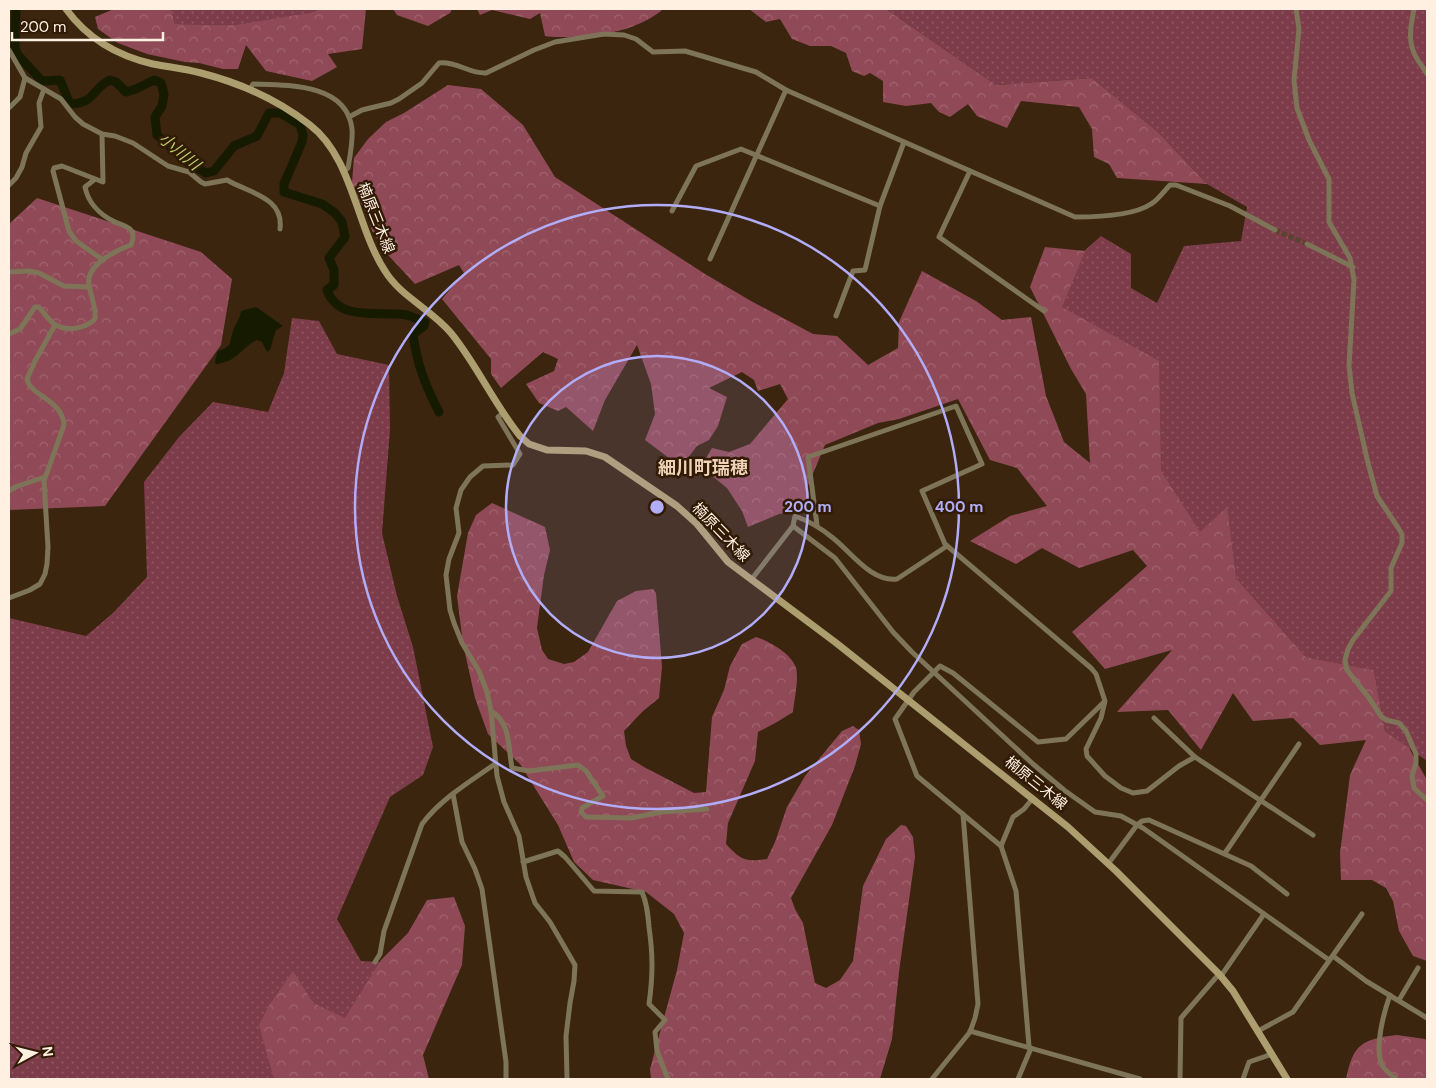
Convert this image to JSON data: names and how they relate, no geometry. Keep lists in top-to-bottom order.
{
  "streets": {
    "main road": ["楠原三木線"]
  },
  "districts": ["細川町瑞穂"],
  "water": ["小川川"],
  "scale_bar": "200 m",
  "north": "right",
  "rings": ["200 m", "400 m"]
}
